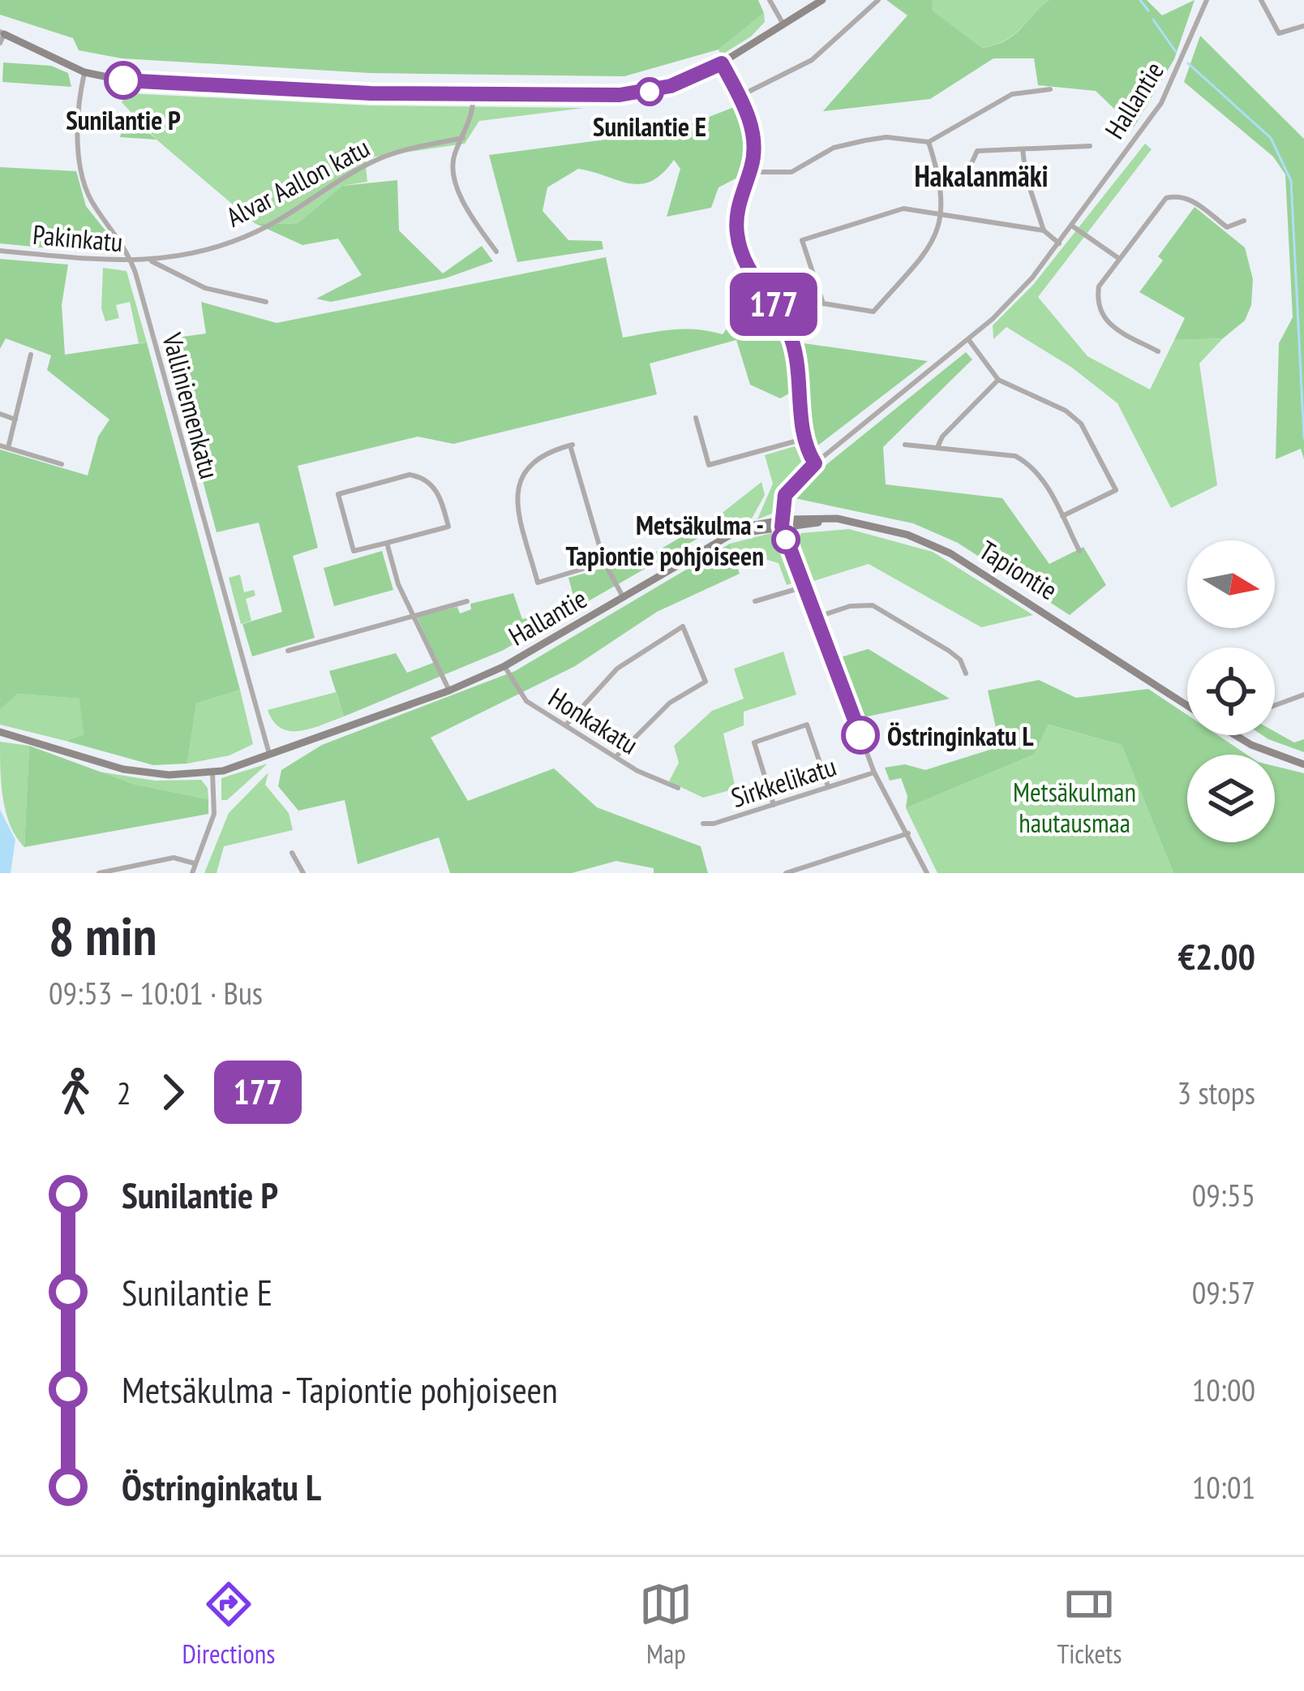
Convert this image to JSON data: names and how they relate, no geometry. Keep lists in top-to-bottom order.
{
  "streets": {
    "street": [
      "Hallantie",
      "Alvar Aallon katu",
      "Pakinkatu",
      "Valliniemenkatu",
      "Tapiontie",
      "Honkakatu",
      "Sirkkelikatu"
    ]
  },
  "crossings": [
    ["Hallantie", "Valliniemenkatu"],
    ["Hallantie", "Tapiontie"],
    ["Hallantie", "Honkakatu"],
    ["Alvar Aallon katu", "Pakinkatu"],
    ["Pakinkatu", "Valliniemenkatu"]
  ],
  "districts": ["Hakalanmäki"],
  "parks": ["Metsäkulman hautausmaa"],
  "places": [
    "Sunilantie P",
    "Sunilantie E",
    "Metsäkulma - Tapiontie pohjoiseen",
    "Östringinkatu L"
  ],
  "lines": ["bus line 177"],
  "north": "right",
  "page": {
    "on_map": "177",
    "heading": ["8 min", "09:53 – 10:01 · Bus", "€2.00"],
    "legs": ["2", "177", "3 stops"],
    "list": [
      {
        "name": "Sunilantie P",
        "value": "09:55"
      },
      {
        "name": "Sunilantie E",
        "value": "09:57"
      },
      {
        "name": "Metsäkulma - Tapiontie pohjoiseen",
        "value": "10:00"
      },
      {
        "name": "Östringinkatu L",
        "value": "10:01"
      }
    ],
    "tabs": ["Directions", "Map", "Tickets"]
  }
}
